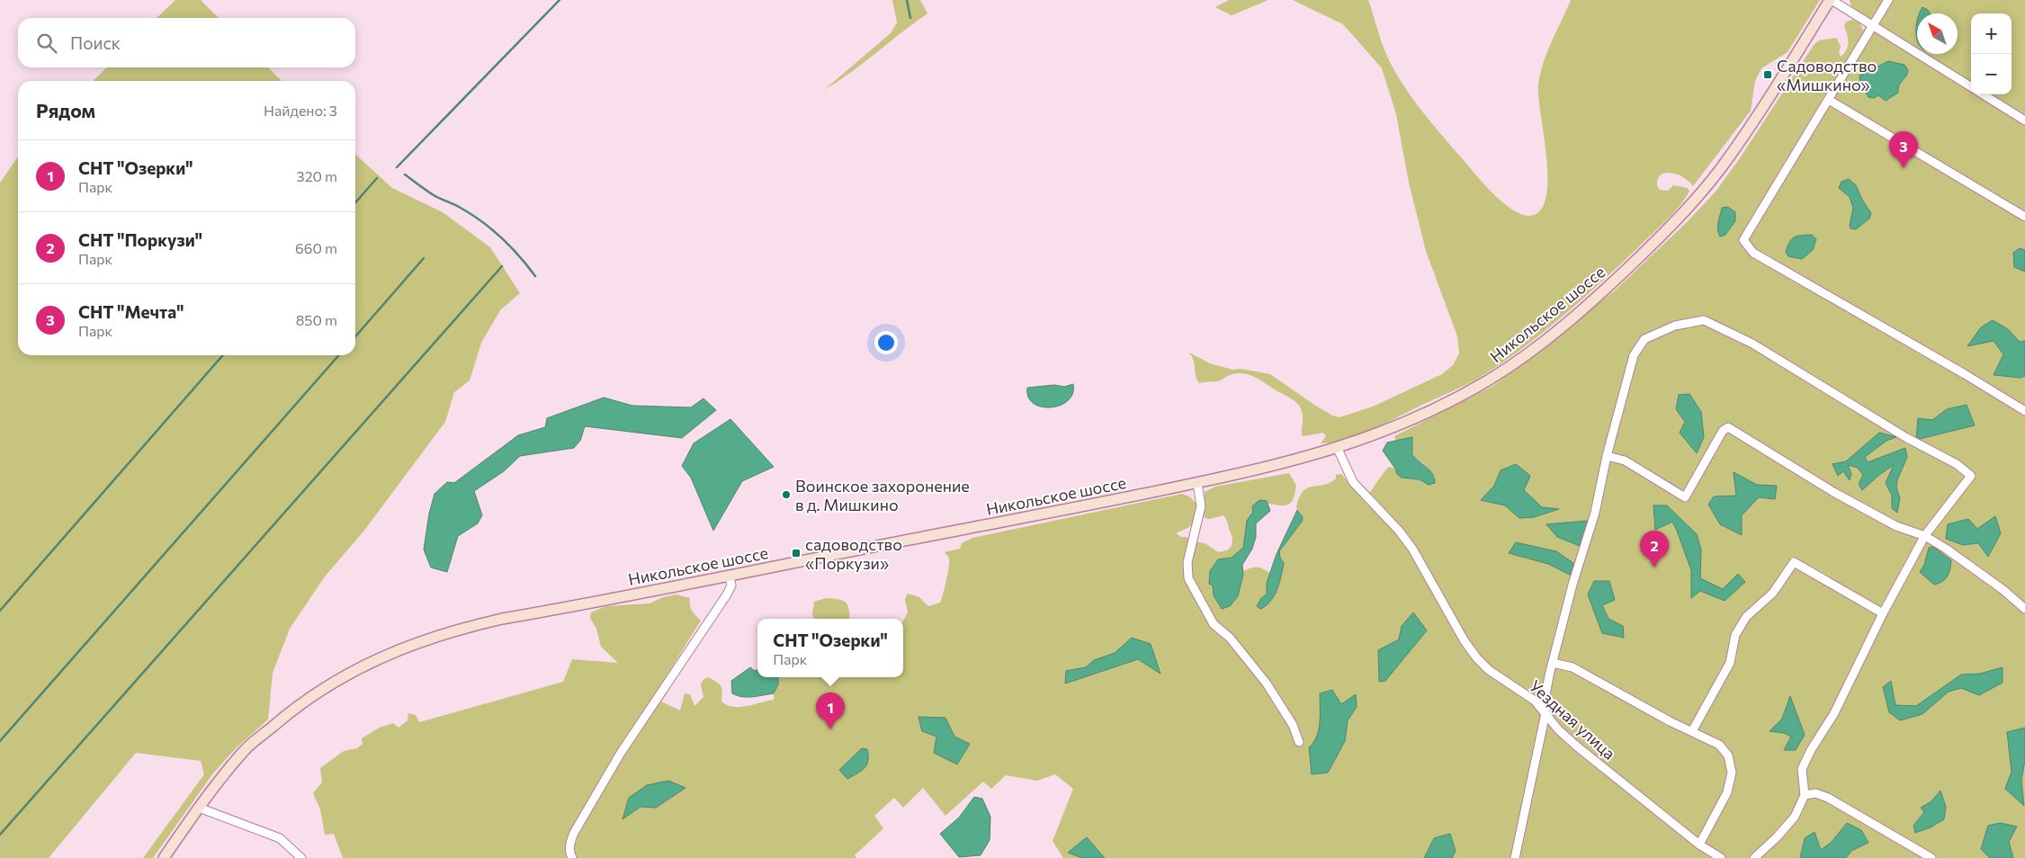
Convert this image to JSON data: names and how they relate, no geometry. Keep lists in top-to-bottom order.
{
  "streets": {
    "main road": ["Никольское шоссе"],
    "street": ["Уездная улица"]
  },
  "crossings": [
    ["Никольское шоссе", "Уездная улица"]
  ],
  "places": {
    "transit": ["Садоводство «Мишкино»", "садоводство «Поркузи»"],
    "other": ["Воинское захоронение в д. Мишкино"]
  },
  "north": "top left",
  "page": {
    "map_buttons": ["+", "−"],
    "search": "Поиск",
    "heading": ["Рядом", "Найдено: 3"],
    "pins": ["3", "2", "1"],
    "list": [
      {
        "mark": "1",
        "name": "СНТ \"Озерки\"",
        "note": "Парк",
        "value": "320 m"
      },
      {
        "mark": "2",
        "name": "СНТ \"Поркузи\"",
        "note": "Парк",
        "value": "660 m"
      },
      {
        "mark": "3",
        "name": "СНТ \"Мечта\"",
        "note": "Парк",
        "value": "850 m"
      }
    ],
    "popup": ["СНТ \"Озерки\"", "Парк"]
  }
}
